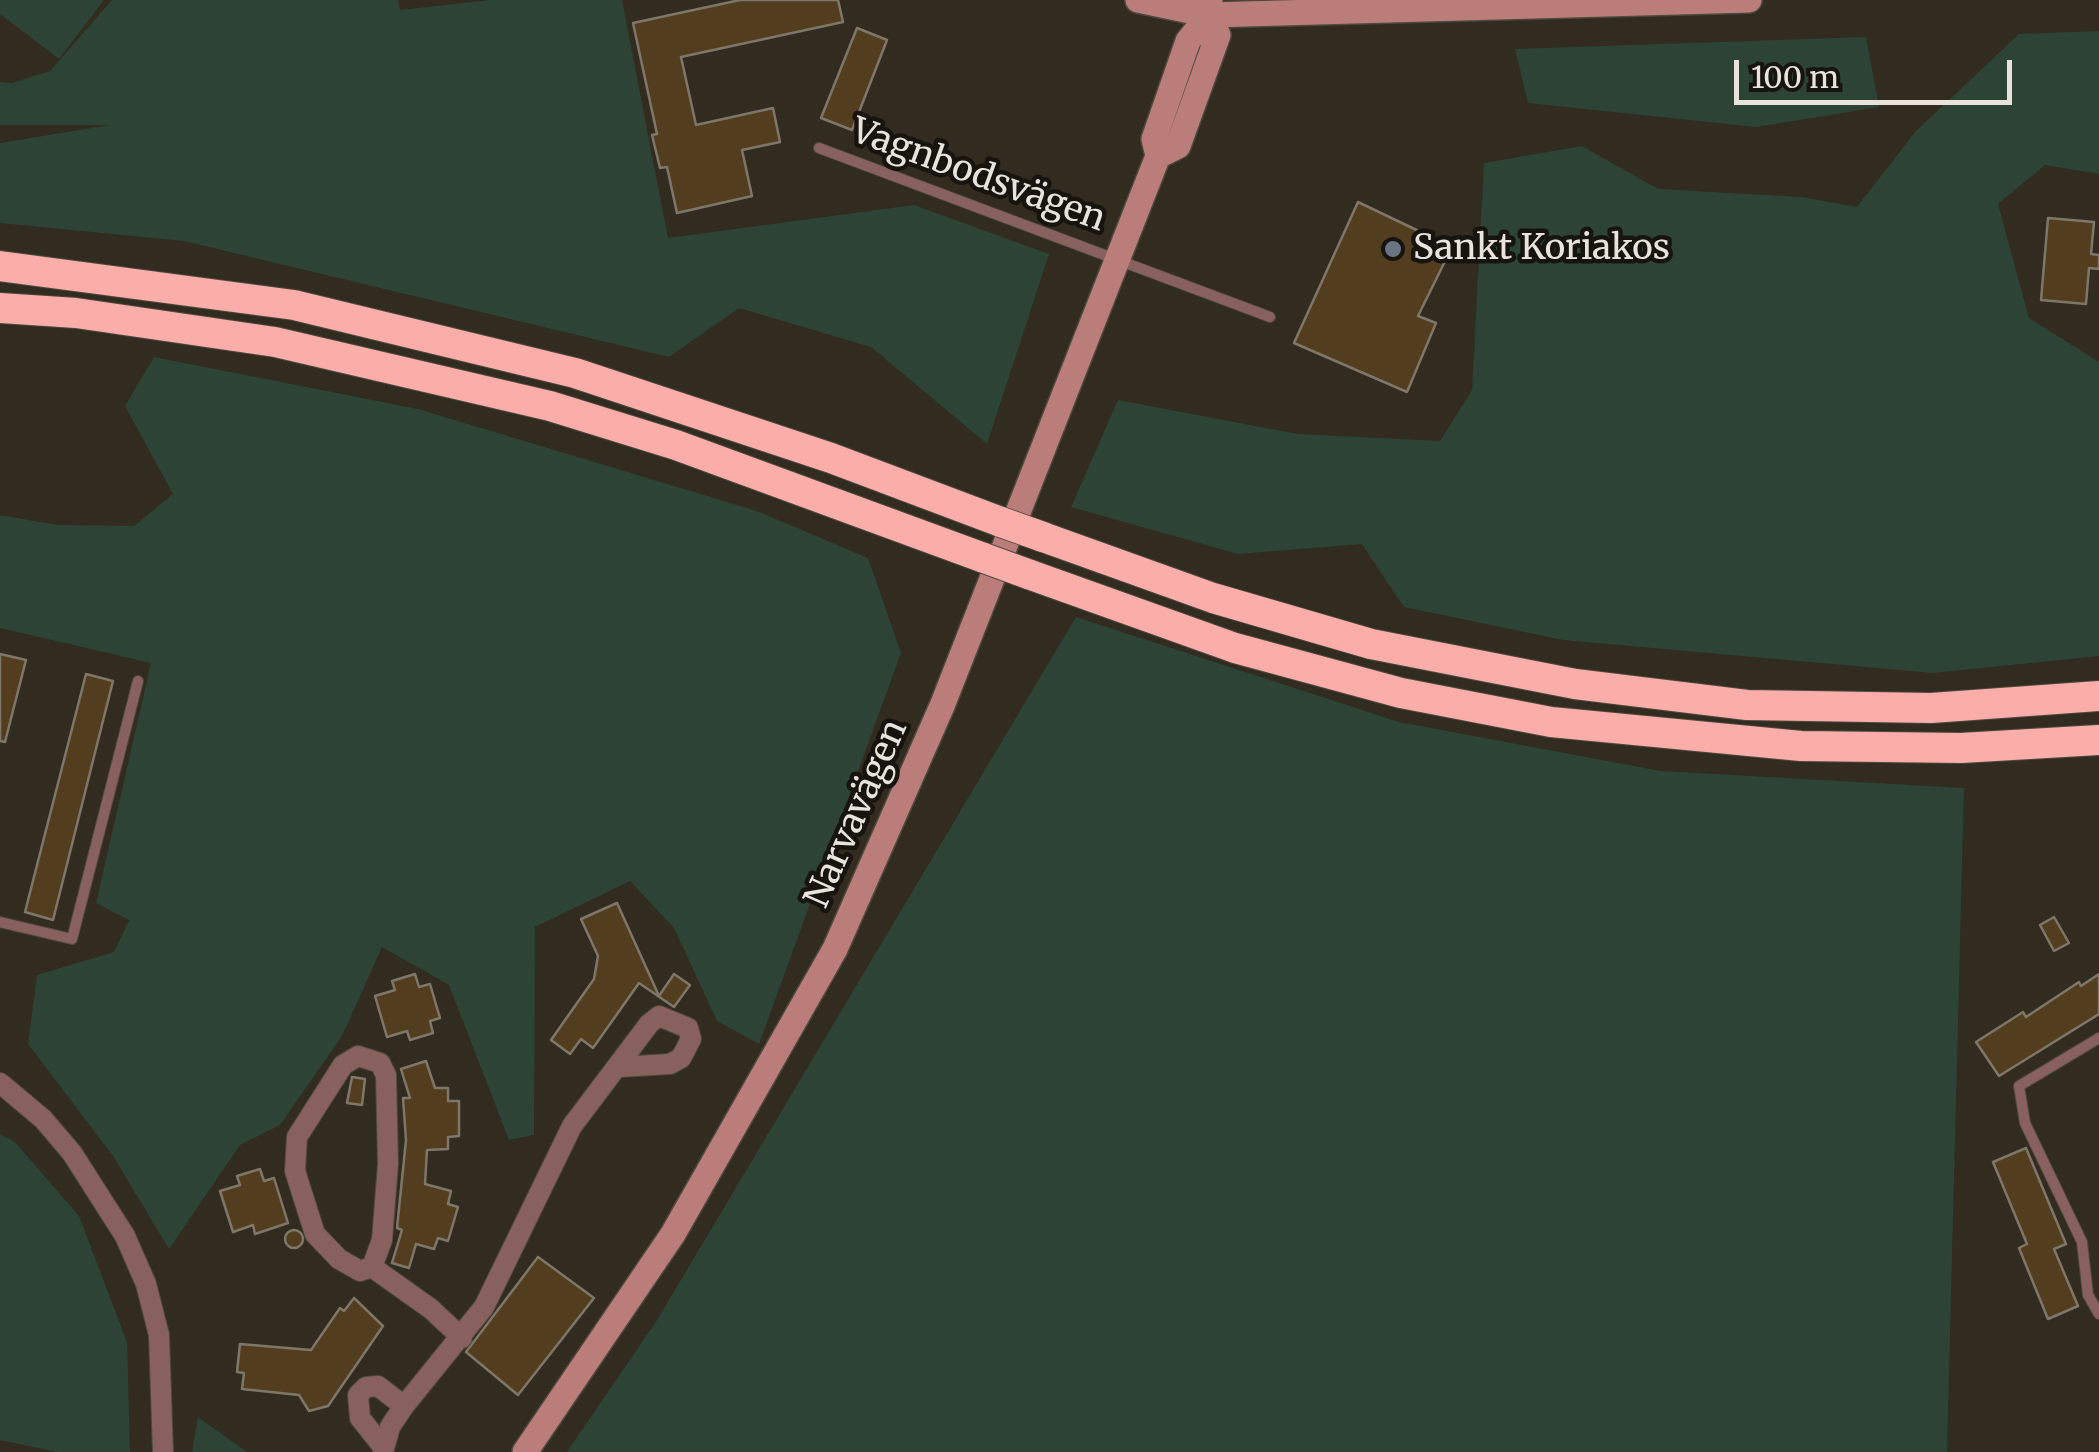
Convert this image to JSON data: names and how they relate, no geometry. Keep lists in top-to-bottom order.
{
  "streets": {
    "main road": ["Narvavägen"],
    "lane": ["Vagnbodsvägen"]
  },
  "crossings": [
    ["Vagnbodsvägen", "Narvavägen"]
  ],
  "places": ["Sankt Koriakos"],
  "scale_bar": "100 m"
}
